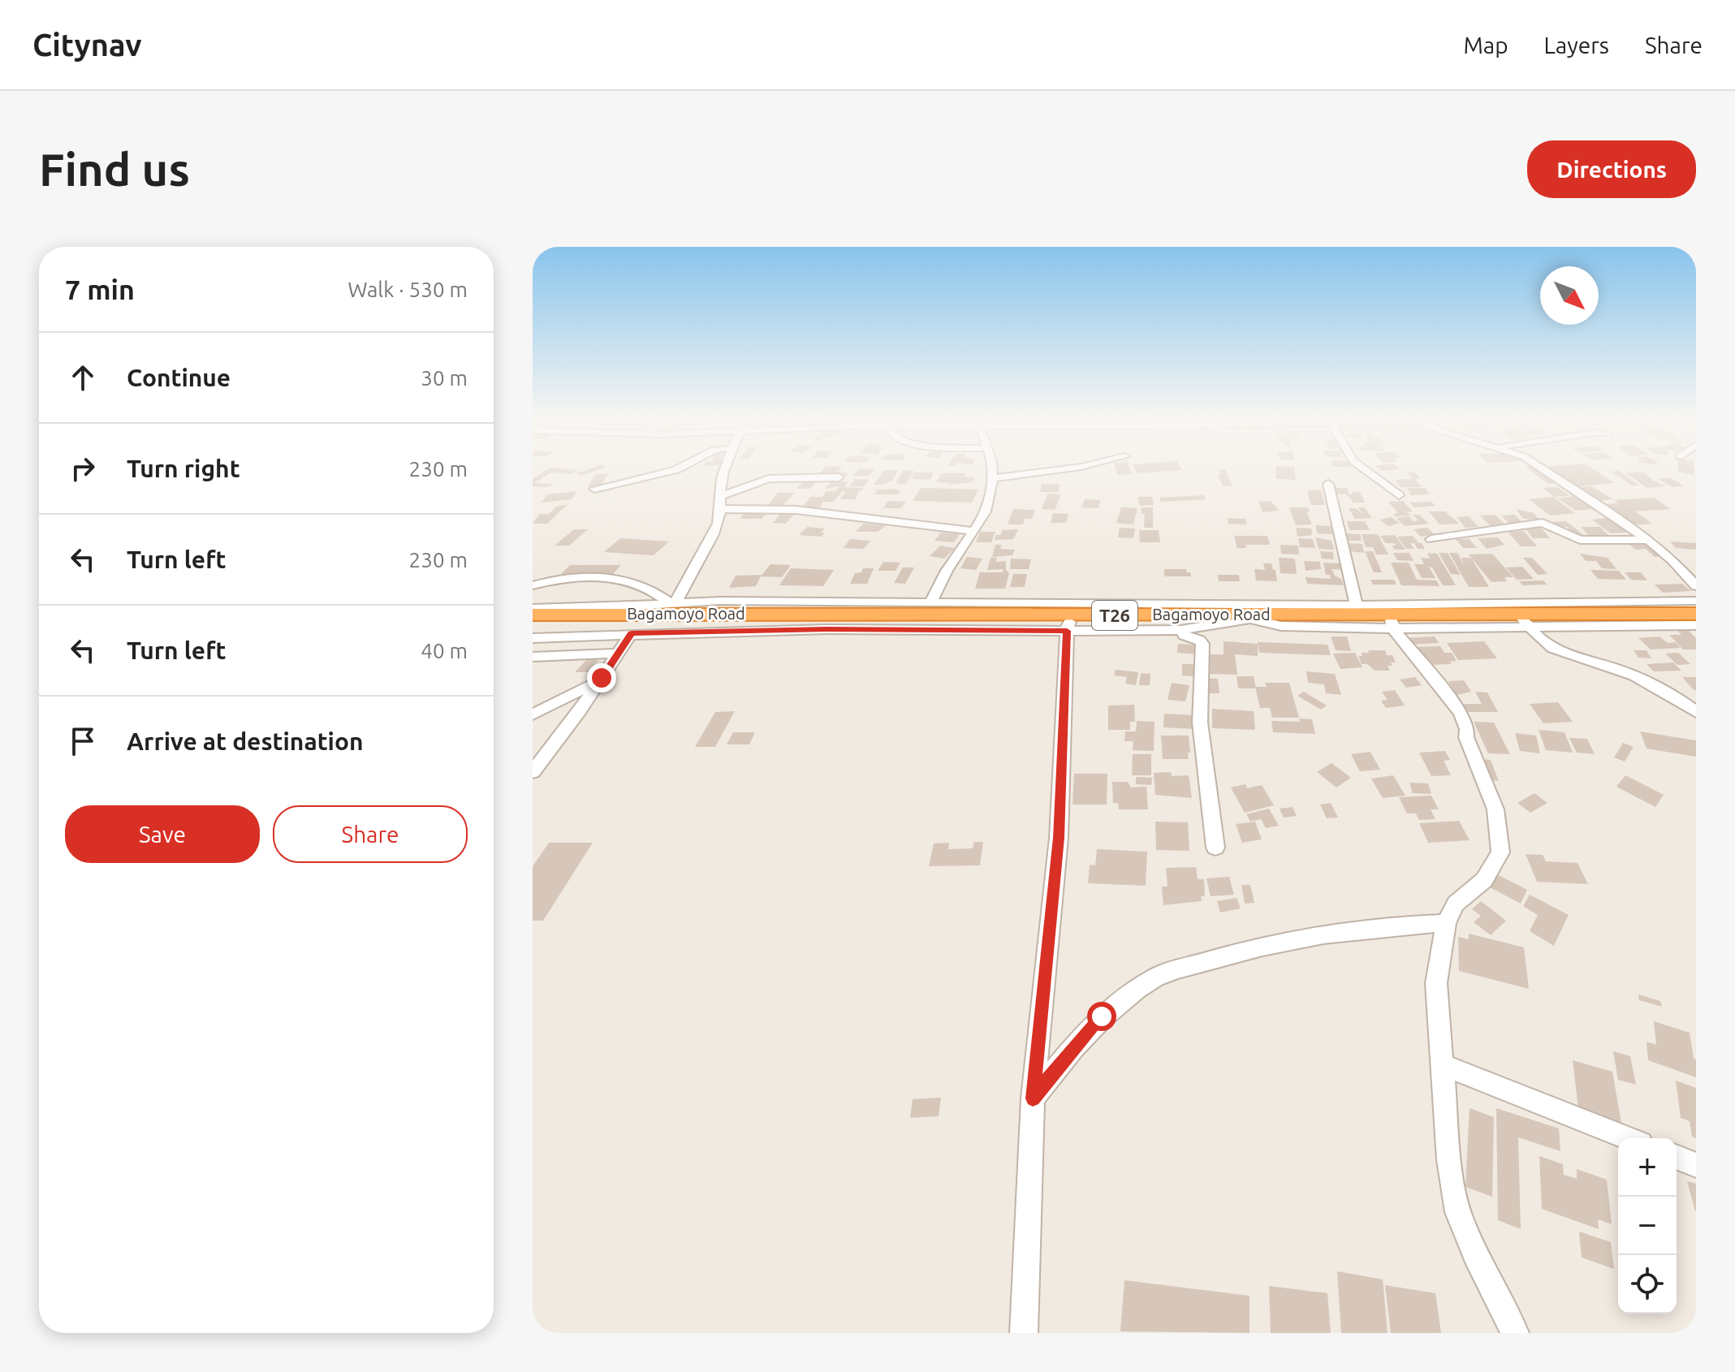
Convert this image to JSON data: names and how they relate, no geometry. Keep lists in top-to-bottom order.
{
  "streets": {
    "highway": ["Bagamoyo Road", "T26"]
  },
  "north": "bottom right",
  "page": {
    "header": "Citynav",
    "nav": ["Map", "Layers", "Share"],
    "buttons": [
      "Directions",
      ["Save", "Share"]
    ],
    "title": "Find us",
    "heading": ["7 min", "Walk · 530 m"],
    "list": [
      ["Continue", "30 m"],
      ["Turn right", "230 m"],
      ["Turn left", "230 m"],
      ["Turn left", "40 m"],
      "Arrive at destination"
    ],
    "map_buttons": ["+", "−"]
  }
}
